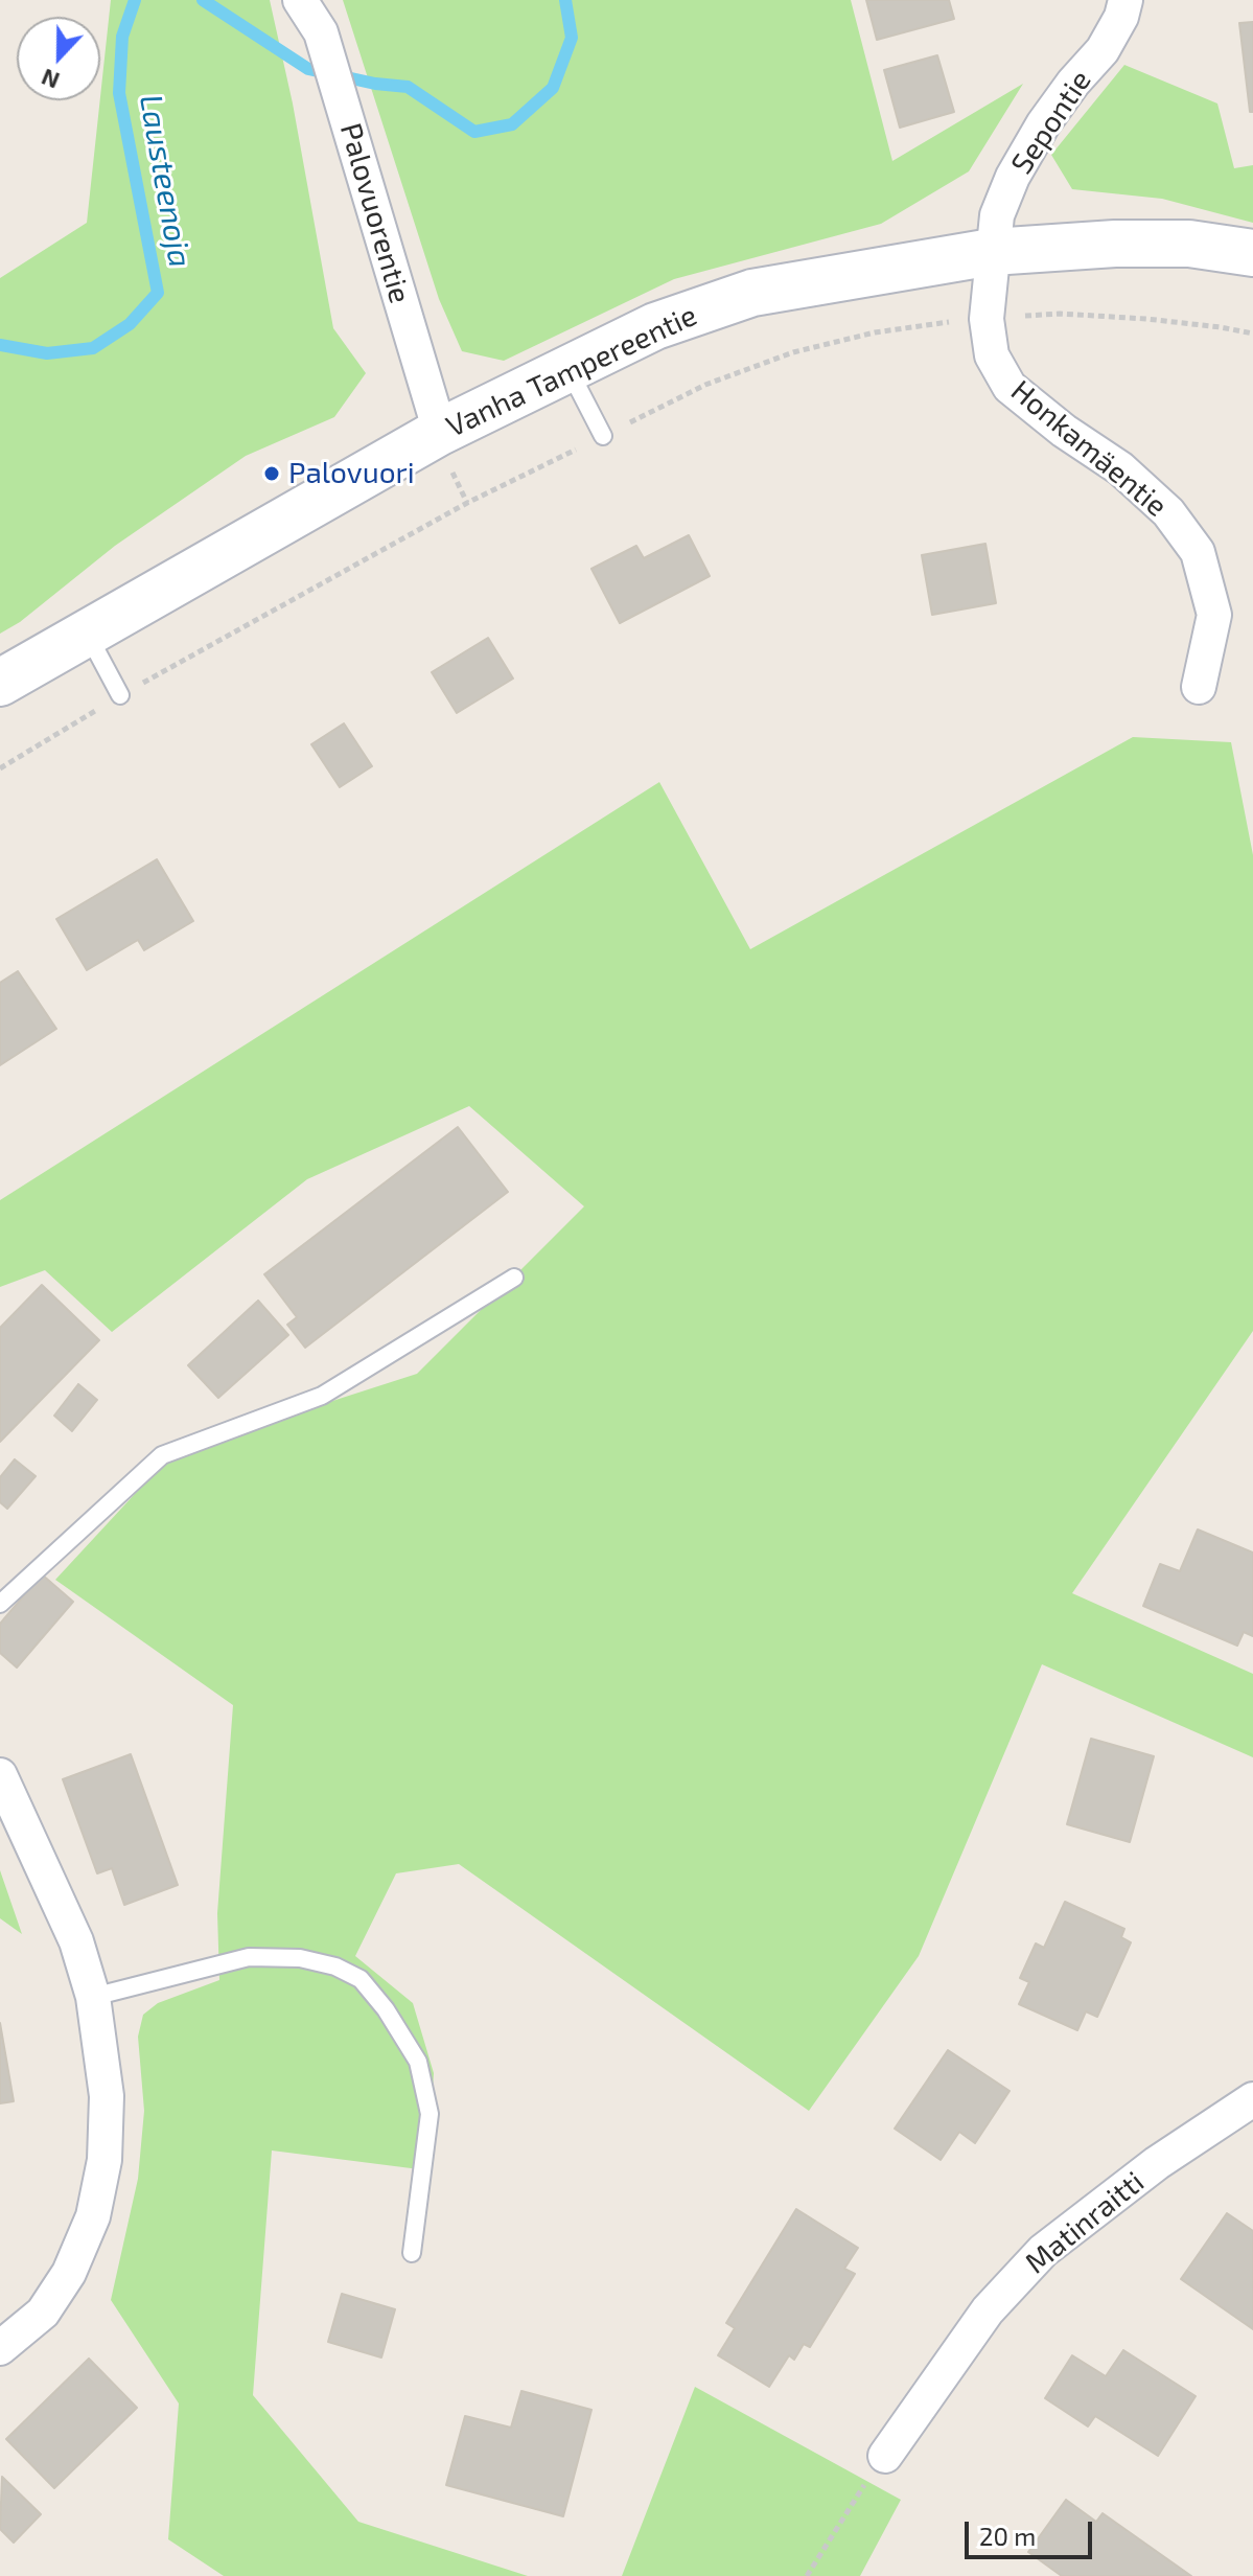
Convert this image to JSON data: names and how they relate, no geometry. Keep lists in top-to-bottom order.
{
  "streets": {
    "main road": ["Vanha Tampereentie"],
    "street": [
      "Sepontie",
      "Palovuorentie",
      "Honkamäentie",
      "Matinraitti"
    ]
  },
  "crossings": [
    ["Sepontie", "Vanha Tampereentie"],
    ["Sepontie", "Honkamäentie"],
    ["Palovuorentie", "Vanha Tampereentie"],
    ["Vanha Tampereentie", "Honkamäentie"]
  ],
  "water": ["Lausteenoja"],
  "places": ["Palovuori"],
  "scale_bar": "20 m",
  "north": "bottom"
}
